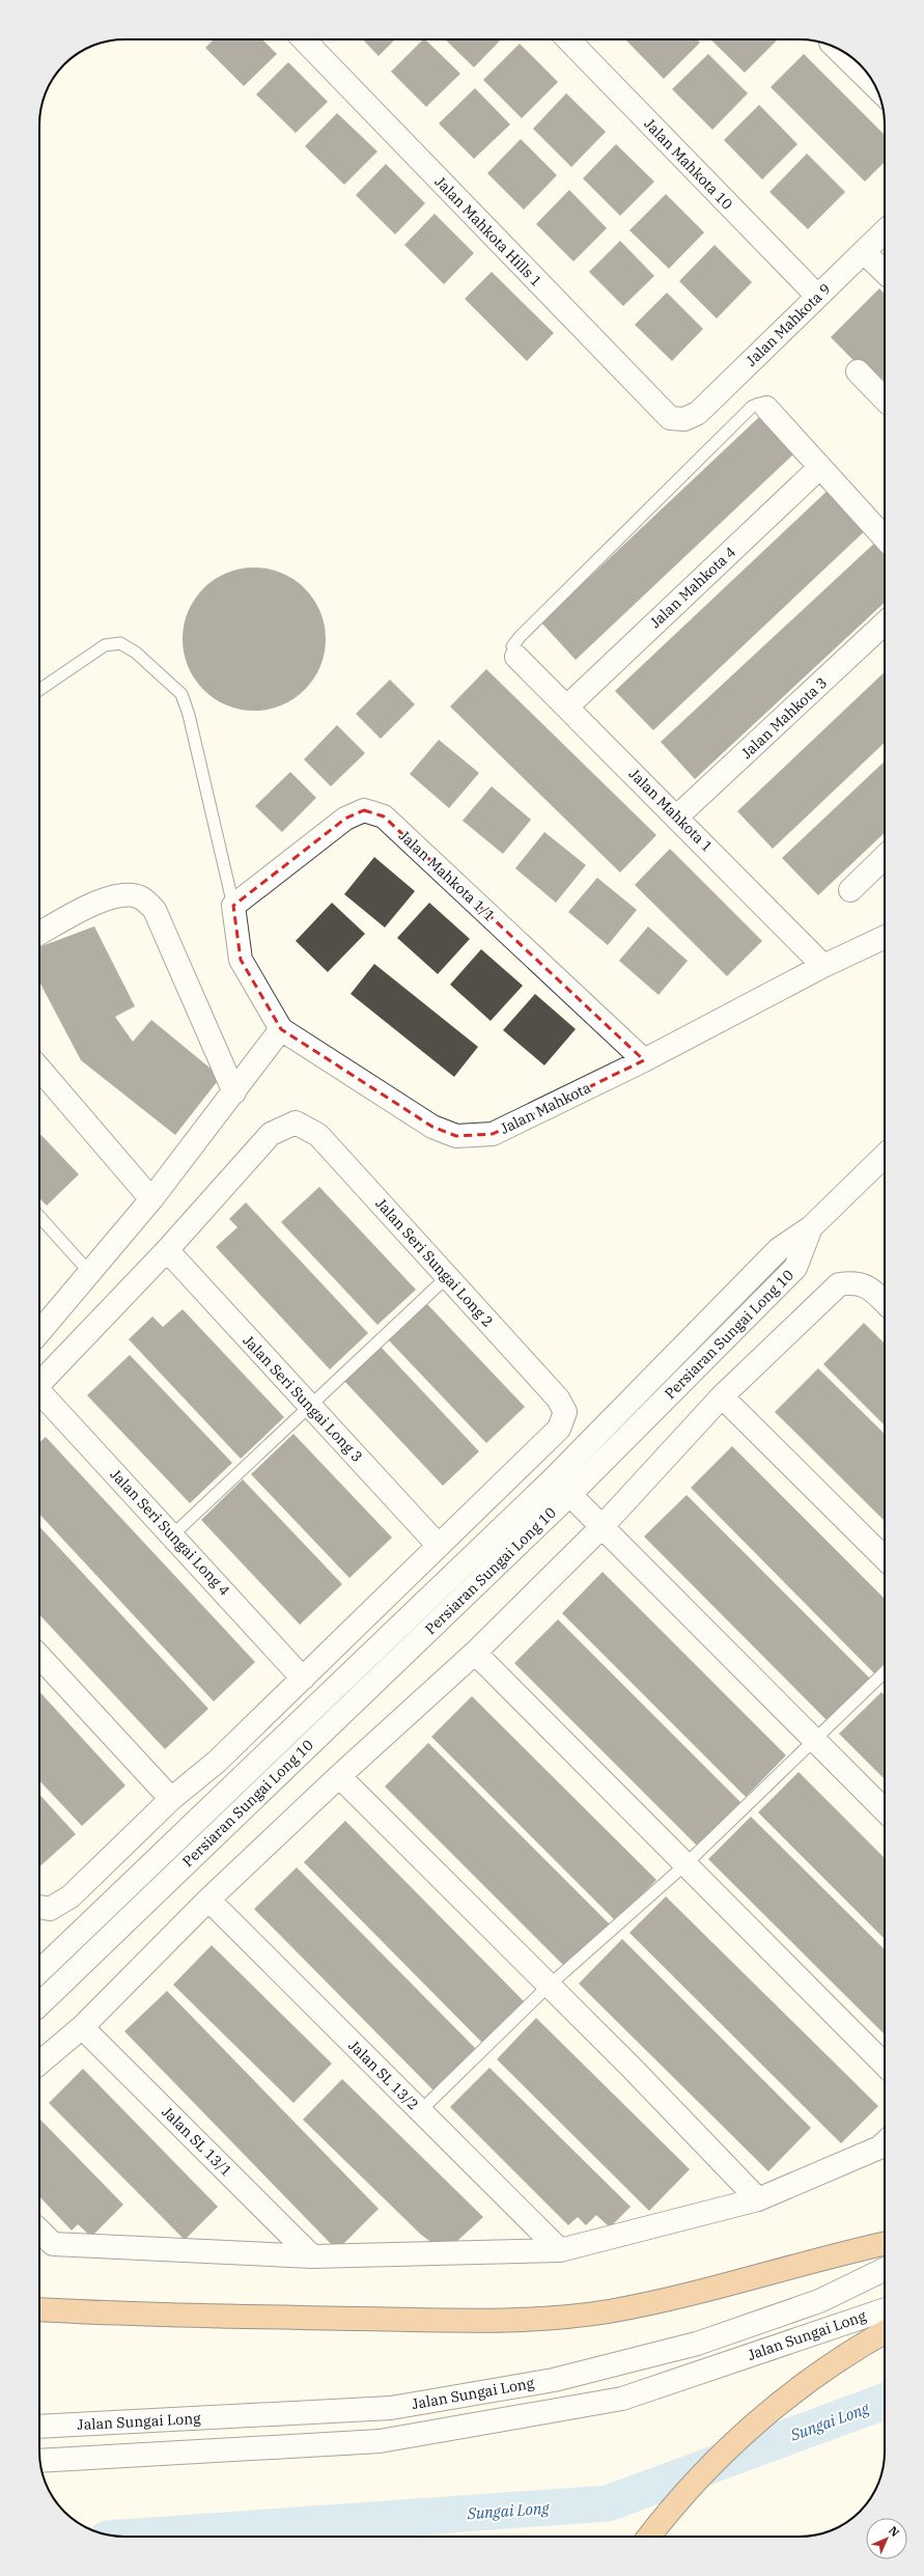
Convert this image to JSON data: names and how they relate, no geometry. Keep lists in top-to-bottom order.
{
  "streets": {
    "street": [
      "Jalan Mahkota 10",
      "Jalan Mahkota Hills 1",
      "Jalan Mahkota 9",
      "Jalan Mahkota 4",
      "Jalan Mahkota 3",
      "Jalan Mahkota 1",
      "Jalan Mahkota 1/1",
      "Jalan Mahkota",
      "Jalan Seri Sungai Long 2",
      "Persiaran Sungai Long 10",
      "Jalan Seri Sungai Long 3",
      "Jalan Seri Sungai Long 4",
      "Jalan SL 13/2",
      "Jalan SL 13/1",
      "Jalan Sungai Long"
    ]
  },
  "crossings": [
    ["Jalan Mahkota 10", "Jalan Mahkota 9"],
    ["Jalan Mahkota Hills 1", "Jalan Mahkota 9"],
    ["Jalan Mahkota 4", "Jalan Mahkota 1"],
    ["Jalan Mahkota 3", "Jalan Mahkota 1"],
    ["Jalan Mahkota 1", "Jalan Mahkota"],
    ["Jalan Mahkota 1/1", "Jalan Mahkota"],
    ["Jalan Seri Sungai Long 2", "Jalan Seri Sungai Long 3"]
  ],
  "water": ["Sungai Long"],
  "north": "top right"
}
